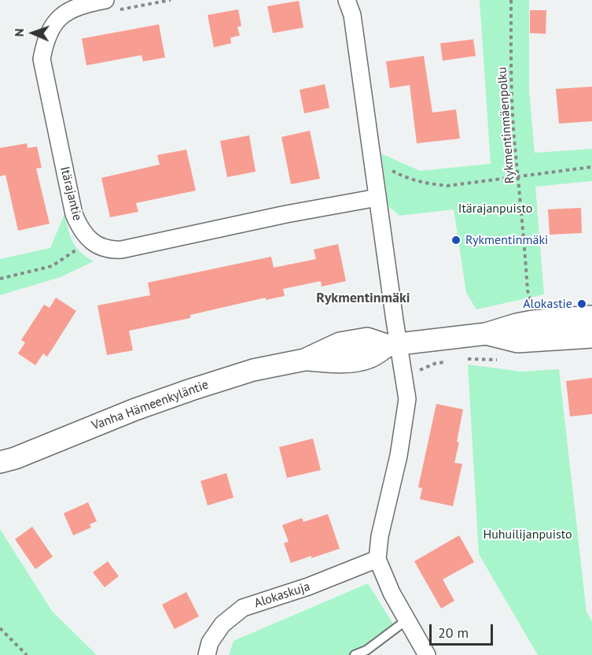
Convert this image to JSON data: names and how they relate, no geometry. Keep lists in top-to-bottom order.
{
  "streets": {
    "street": ["Itärajantie", "Vanha Hämeenkyläntie", "Alokaskuja"],
    "path": ["Rykmentinmäenpolku"]
  },
  "districts": ["Rykmentinmäki"],
  "parks": ["Itärajanpuisto", "Huhuilijanpuisto"],
  "places": ["Rykmentinmäki", "Alokastie"],
  "scale_bar": "20 m",
  "north": "left"
}
